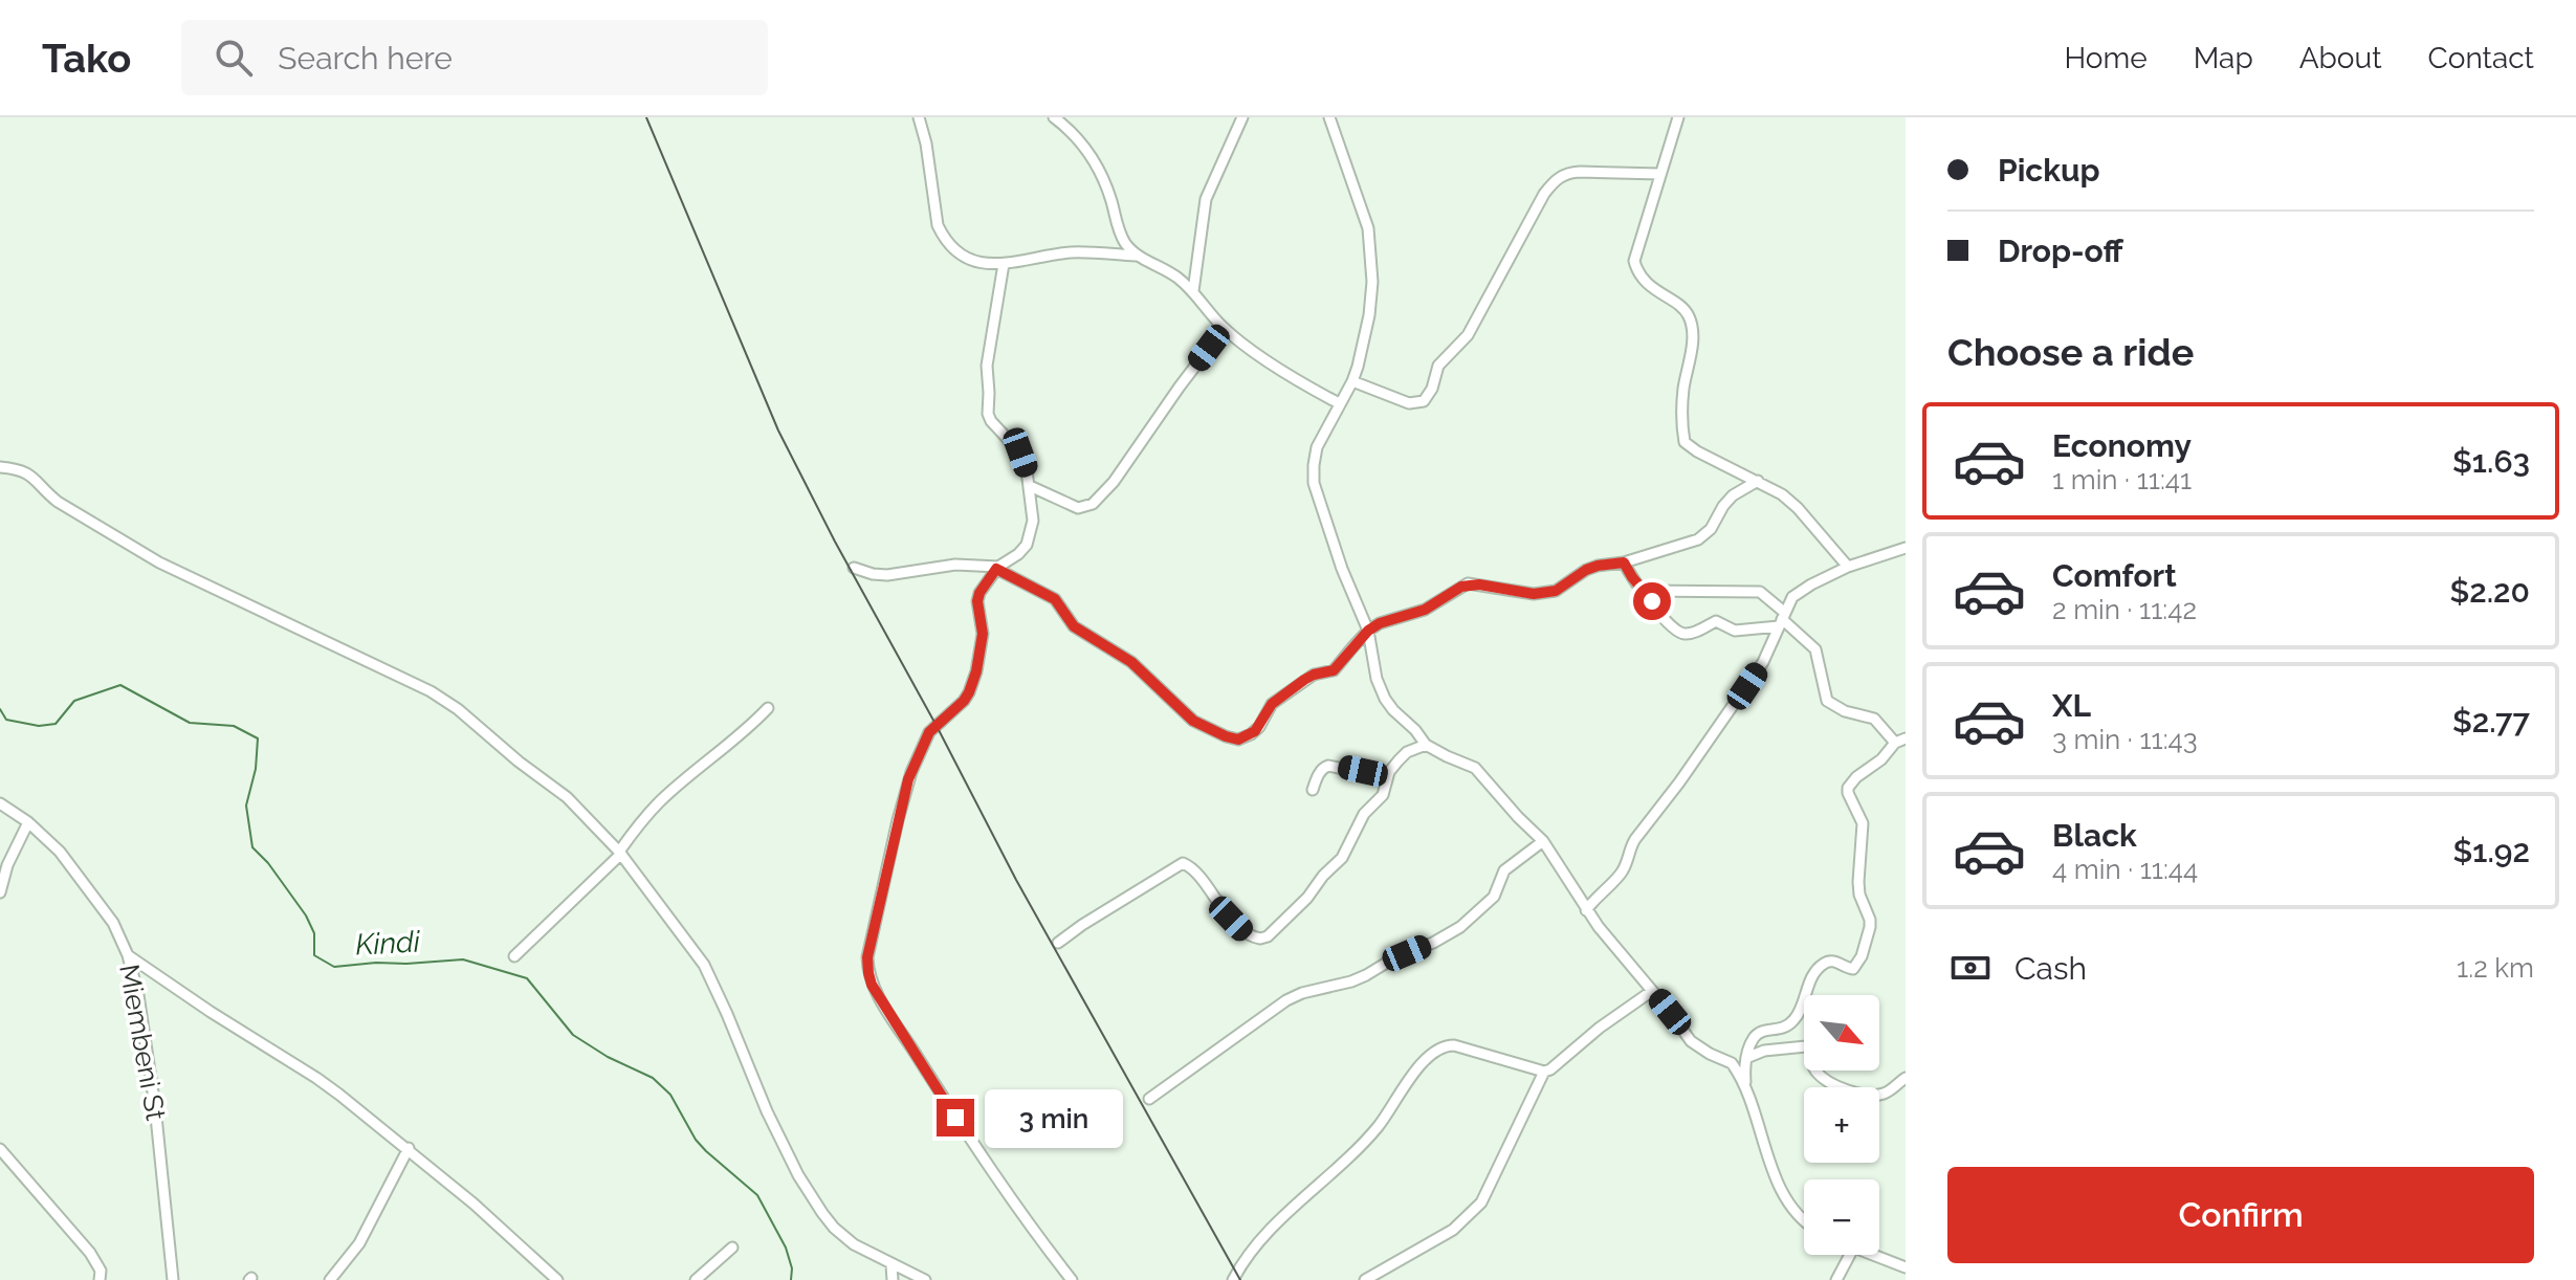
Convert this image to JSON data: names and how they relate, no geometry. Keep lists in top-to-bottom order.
{
  "streets": {
    "street": ["Miembeni St"]
  },
  "water": ["Kindi"],
  "north": "bottom right",
  "page": {
    "header": "Tako",
    "search": "Search here",
    "nav": [
      "Home",
      "Map",
      "About",
      "Contact"
    ],
    "banner": ["Pickup", "Drop-off"],
    "heading": "Choose a ride",
    "list": [
      {
        "name": "Economy",
        "note": "1 min · 11:41",
        "value": "$1.63"
      },
      {
        "name": "Comfort",
        "note": "2 min · 11:42",
        "value": "$2.20"
      },
      {
        "name": "XL",
        "note": "3 min · 11:43",
        "value": "$2.77"
      },
      {
        "name": "Black",
        "note": "4 min · 11:44",
        "value": "$1.92"
      }
    ],
    "pay": ["Cash", "1.2 km"],
    "map_buttons": ["+", "−"],
    "bubble": "3 min",
    "buttons": "Confirm"
  }
}
